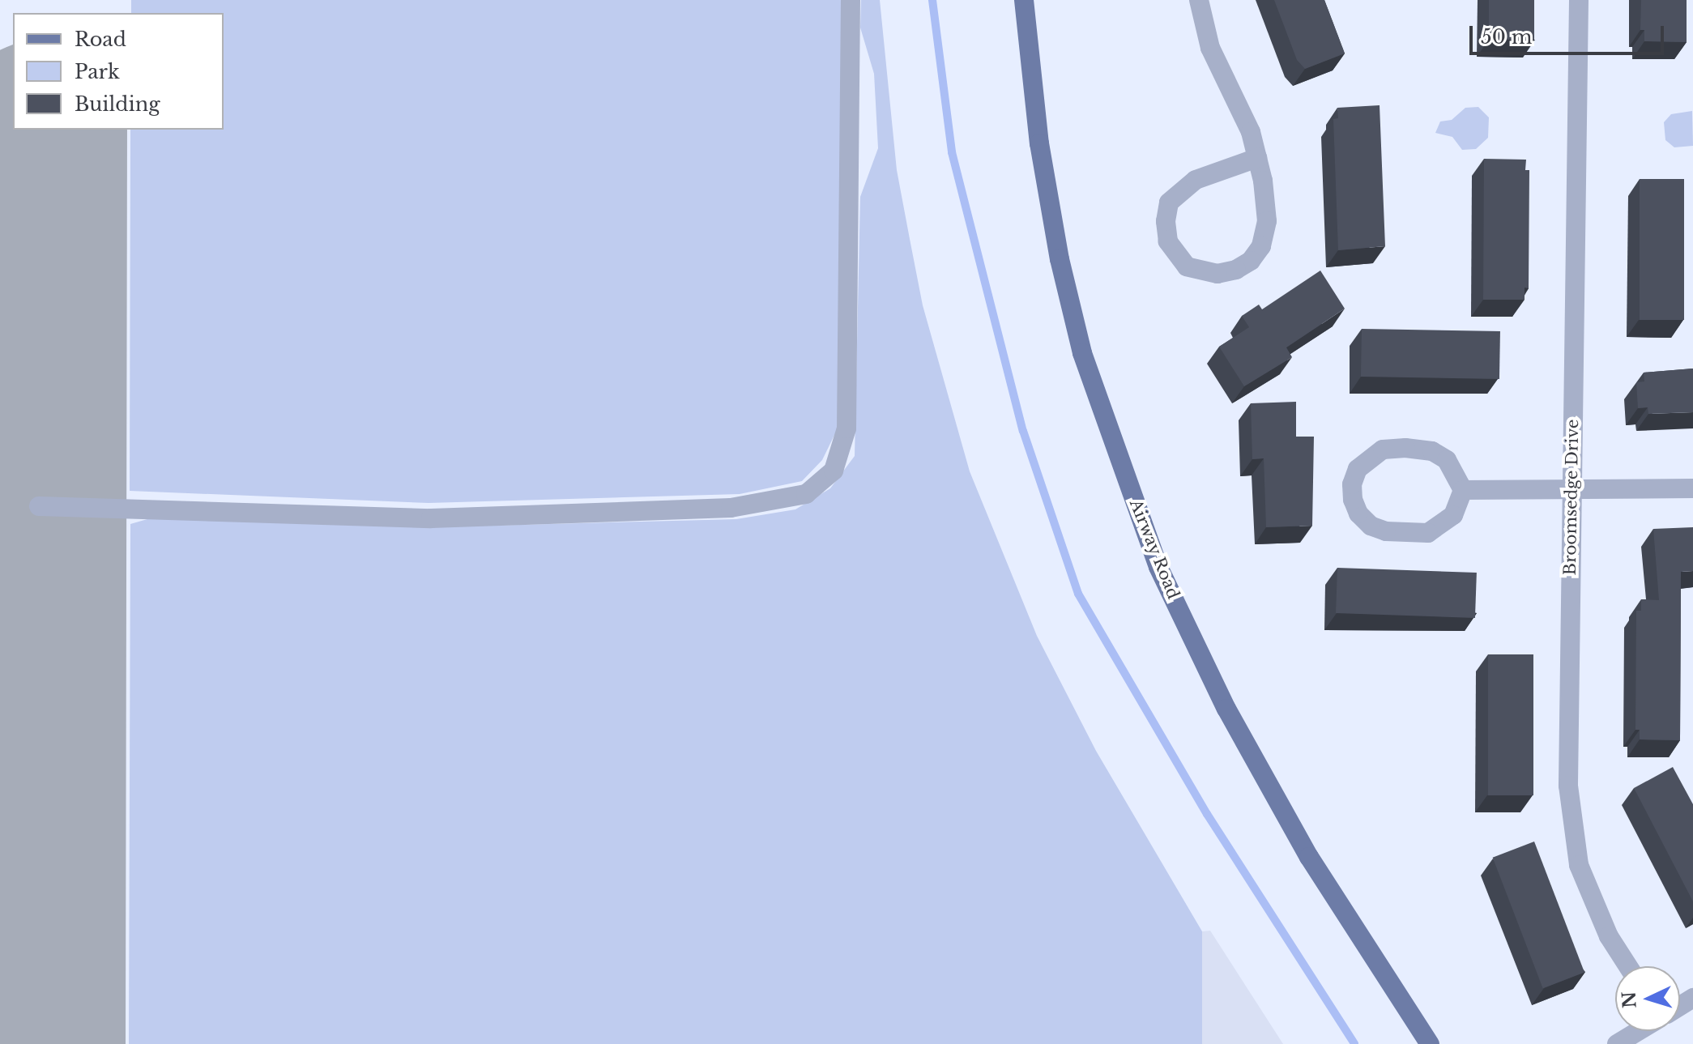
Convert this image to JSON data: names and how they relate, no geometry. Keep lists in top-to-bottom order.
{
  "streets": {
    "main road": ["Airway Road"],
    "street": ["Broomsedge Drive"]
  },
  "legend": ["Road", "Park", "Building"],
  "scale_bar": "50 m",
  "north": "left"
}
